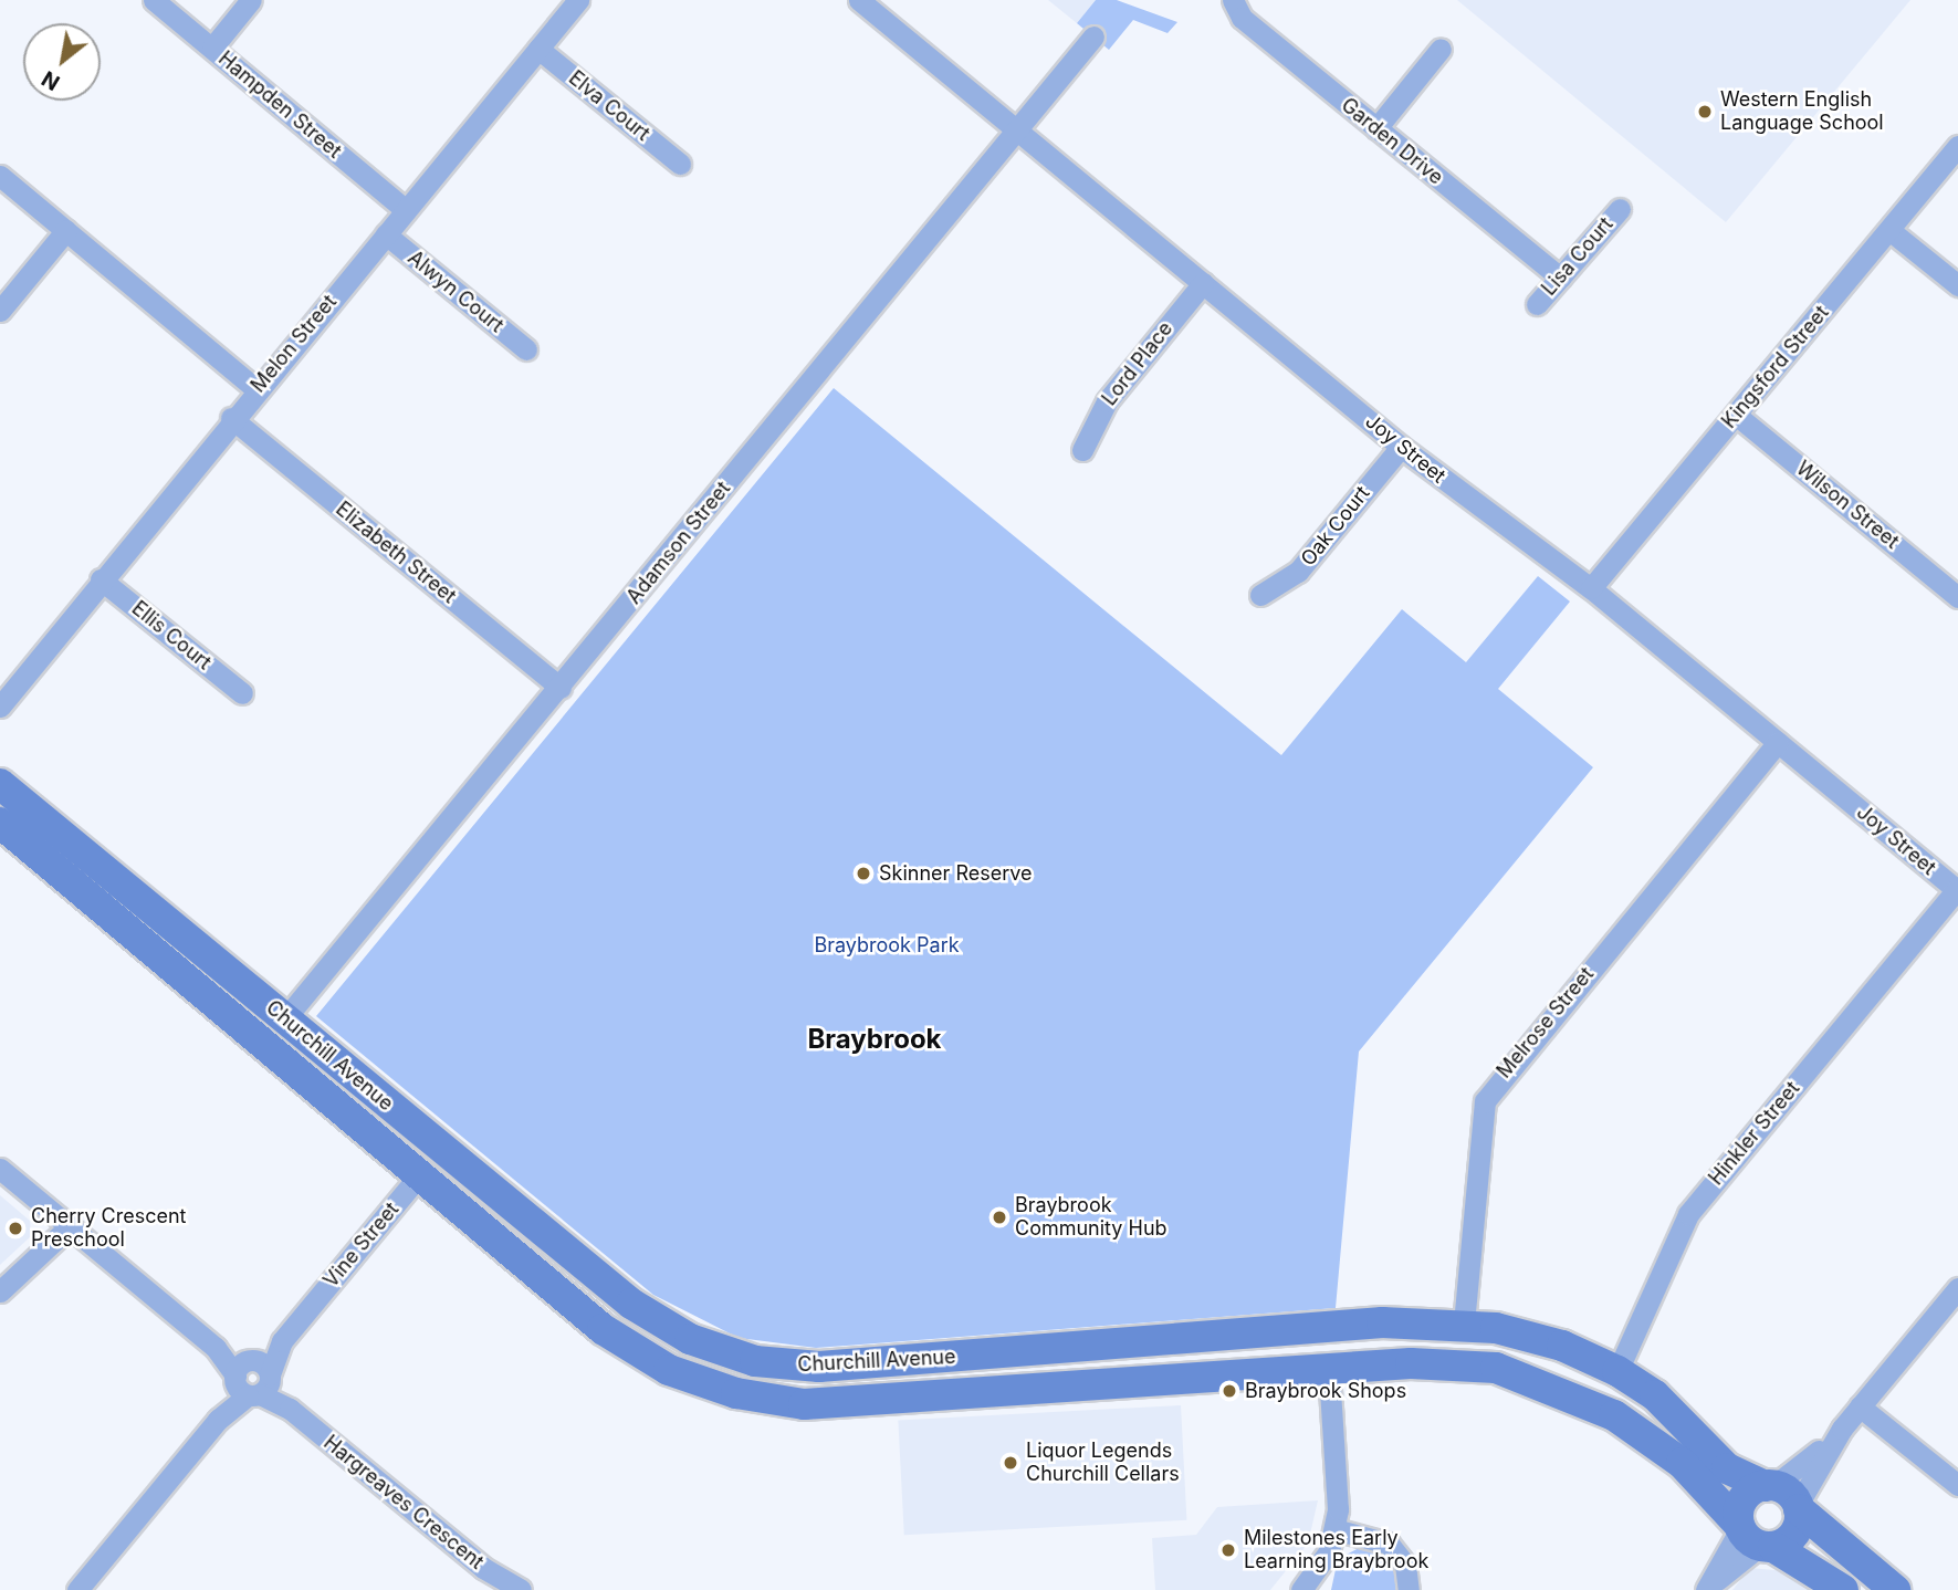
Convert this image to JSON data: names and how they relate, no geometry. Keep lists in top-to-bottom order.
{
  "streets": {
    "main road": [
      "Adamson Street",
      "Melrose Street",
      "Churchill Avenue",
      "Hinkler Street",
      "Vine Street"
    ],
    "street": [
      "Hampden Street",
      "Elva Court",
      "Garden Drive",
      "Lisa Court",
      "Alwyn Court",
      "Melon Street",
      "Lord Place",
      "Kingsford Street",
      "Joy Street",
      "Wilson Street",
      "Oak Court",
      "Elizabeth Street",
      "Ellis Court",
      "Hargreaves Crescent"
    ]
  },
  "crossings": [
    ["Hampden Street", "Melon Street"],
    ["Elva Court", "Melon Street"],
    ["Garden Drive", "Lisa Court"],
    ["Alwyn Court", "Melon Street"],
    ["Melon Street", "Elizabeth Street"],
    ["Melon Street", "Ellis Court"],
    ["Lord Place", "Joy Street"],
    ["Kingsford Street", "Joy Street"],
    ["Kingsford Street", "Wilson Street"],
    ["Joy Street", "Oak Court"],
    ["Joy Street", "Adamson Street"],
    ["Joy Street", "Melrose Street"],
    ["Joy Street", "Hinkler Street"],
    ["Adamson Street", "Elizabeth Street"],
    ["Adamson Street", "Churchill Avenue"],
    ["Melrose Street", "Churchill Avenue"],
    ["Churchill Avenue", "Hinkler Street"],
    ["Churchill Avenue", "Vine Street"],
    ["Vine Street", "Hargreaves Crescent"]
  ],
  "districts": ["Braybrook"],
  "parks": ["Braybrook Park"],
  "places": [
    "Western English Language School",
    "Skinner Reserve",
    "Braybrook Community Hub",
    "Cherry Crescent Preschool",
    "Braybrook Shops",
    "Liquor Legends Churchill Cellars",
    "Milestones Early Learning Braybrook"
  ],
  "north": "bottom left"
}
